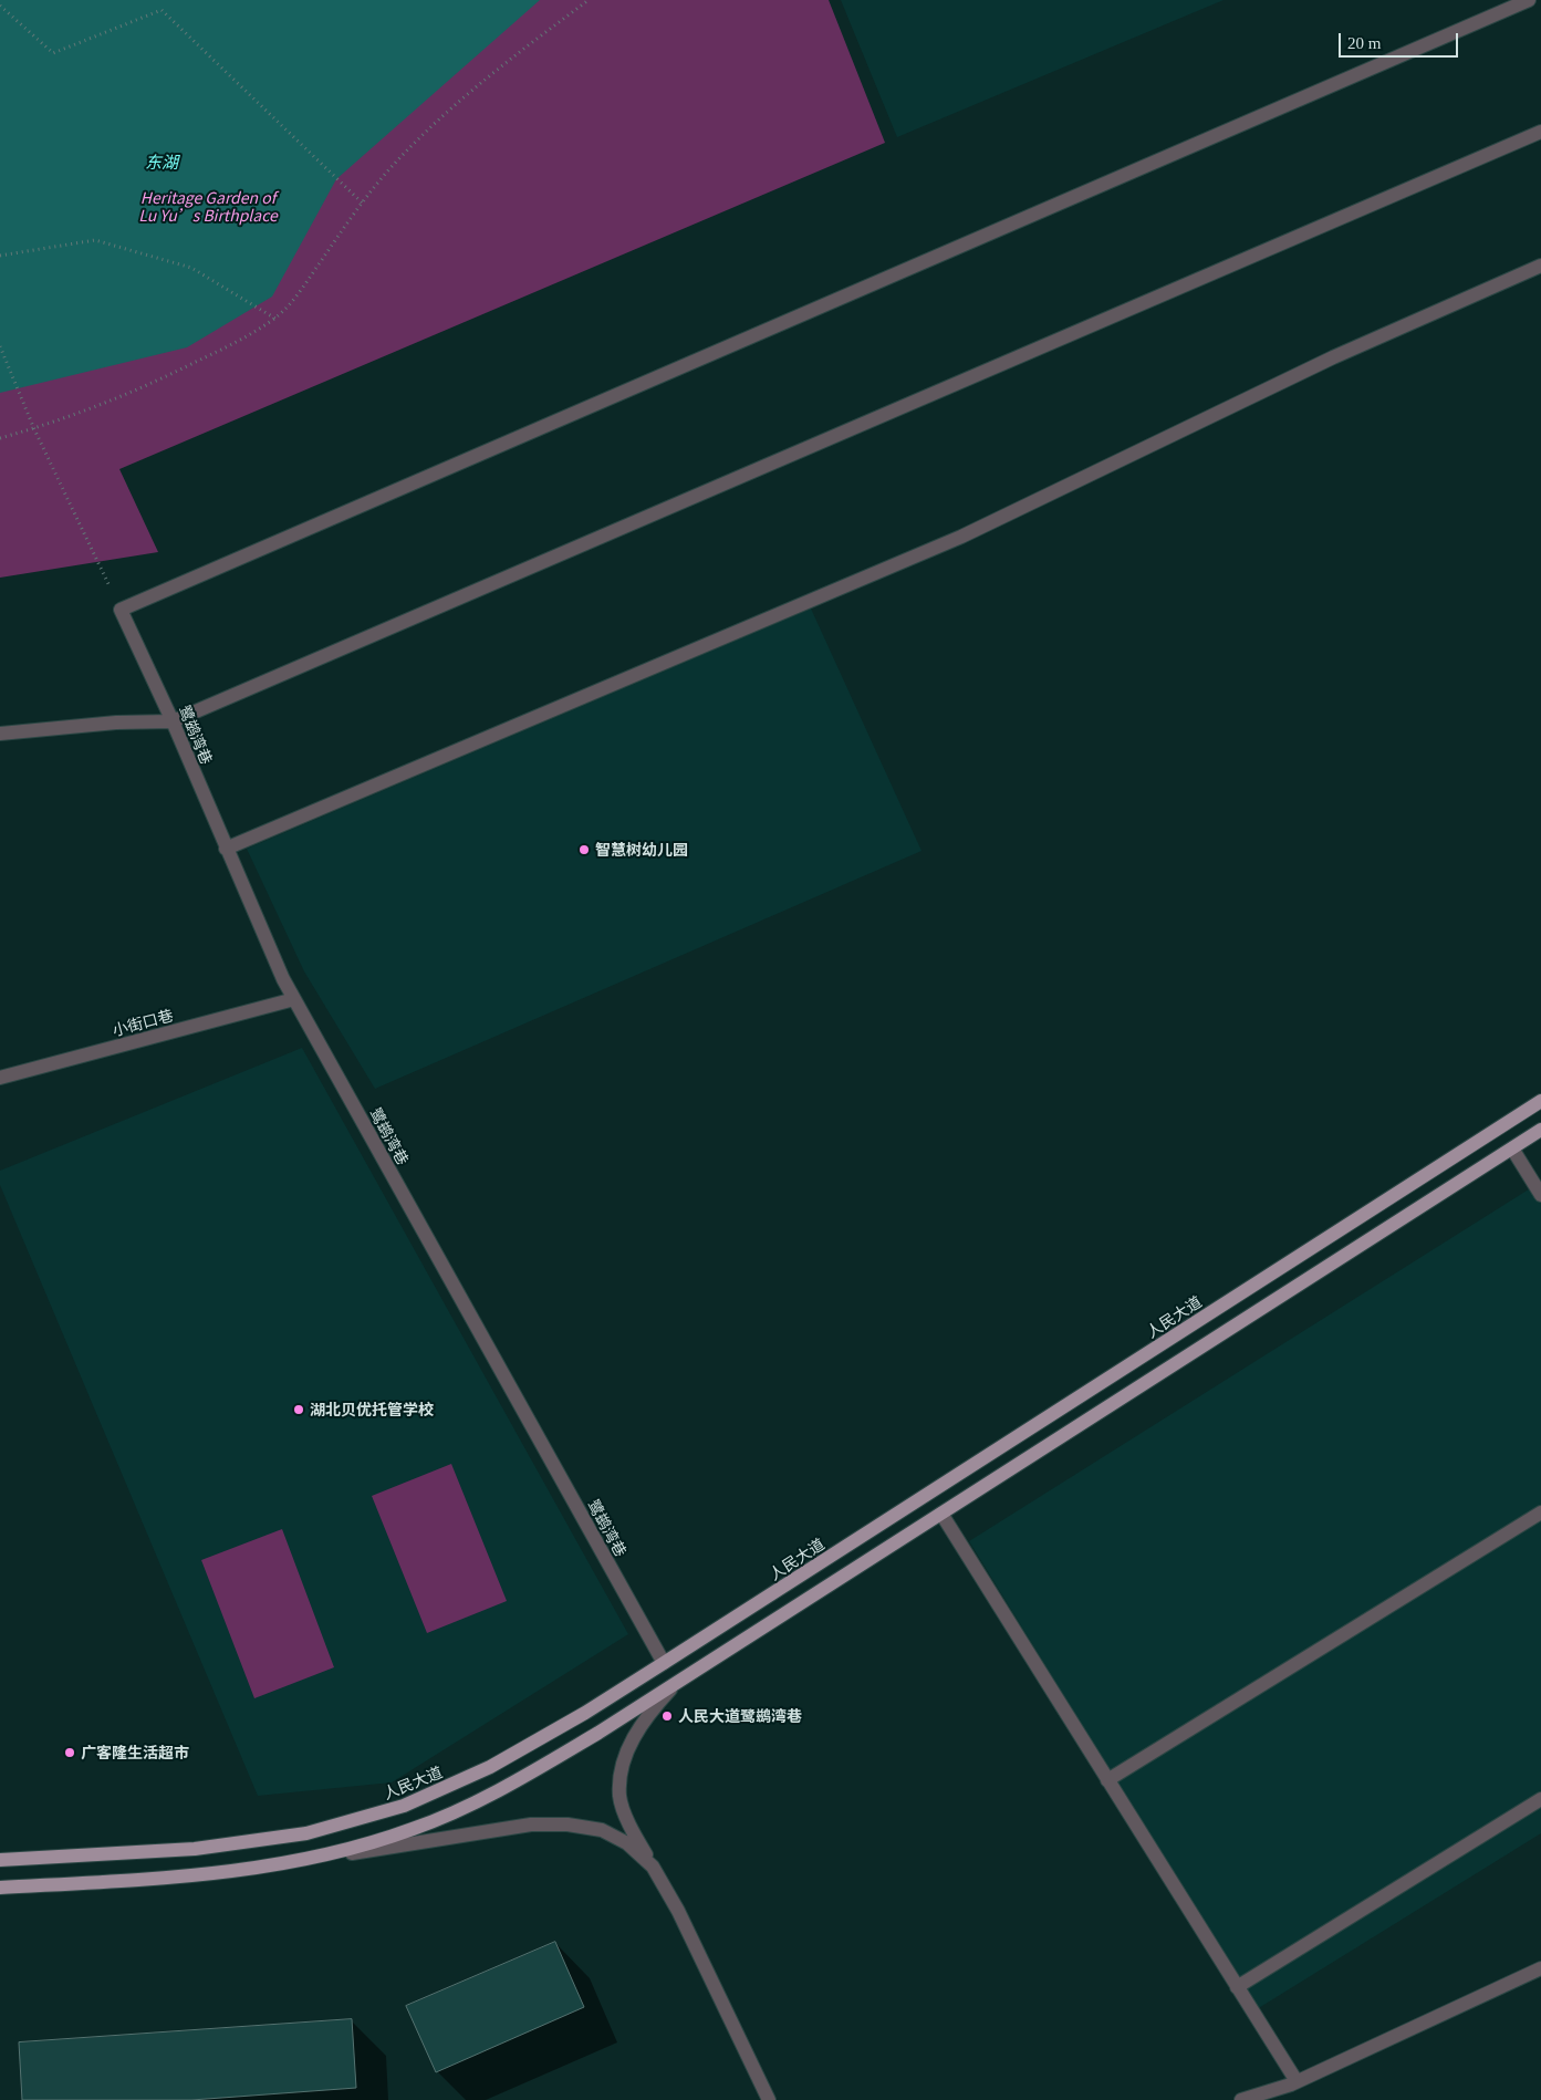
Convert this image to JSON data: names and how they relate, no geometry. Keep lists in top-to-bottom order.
{
  "streets": {
    "main road": ["人民大道"],
    "street": ["鹭鹚湾巷", "小街口巷"]
  },
  "crossings": [
    ["鹭鹚湾巷", "小街口巷"],
    ["鹭鹚湾巷", "人民大道"]
  ],
  "water": ["东湖"],
  "parks": ["Heritage Garden of Lu Yu’s Birthplace"],
  "places": [
    "智慧树幼儿园",
    "湖北贝优托管学校",
    "人民大道鹭鹚湾巷",
    "广客隆生活超市"
  ],
  "scale_bar": "20 m"
}
